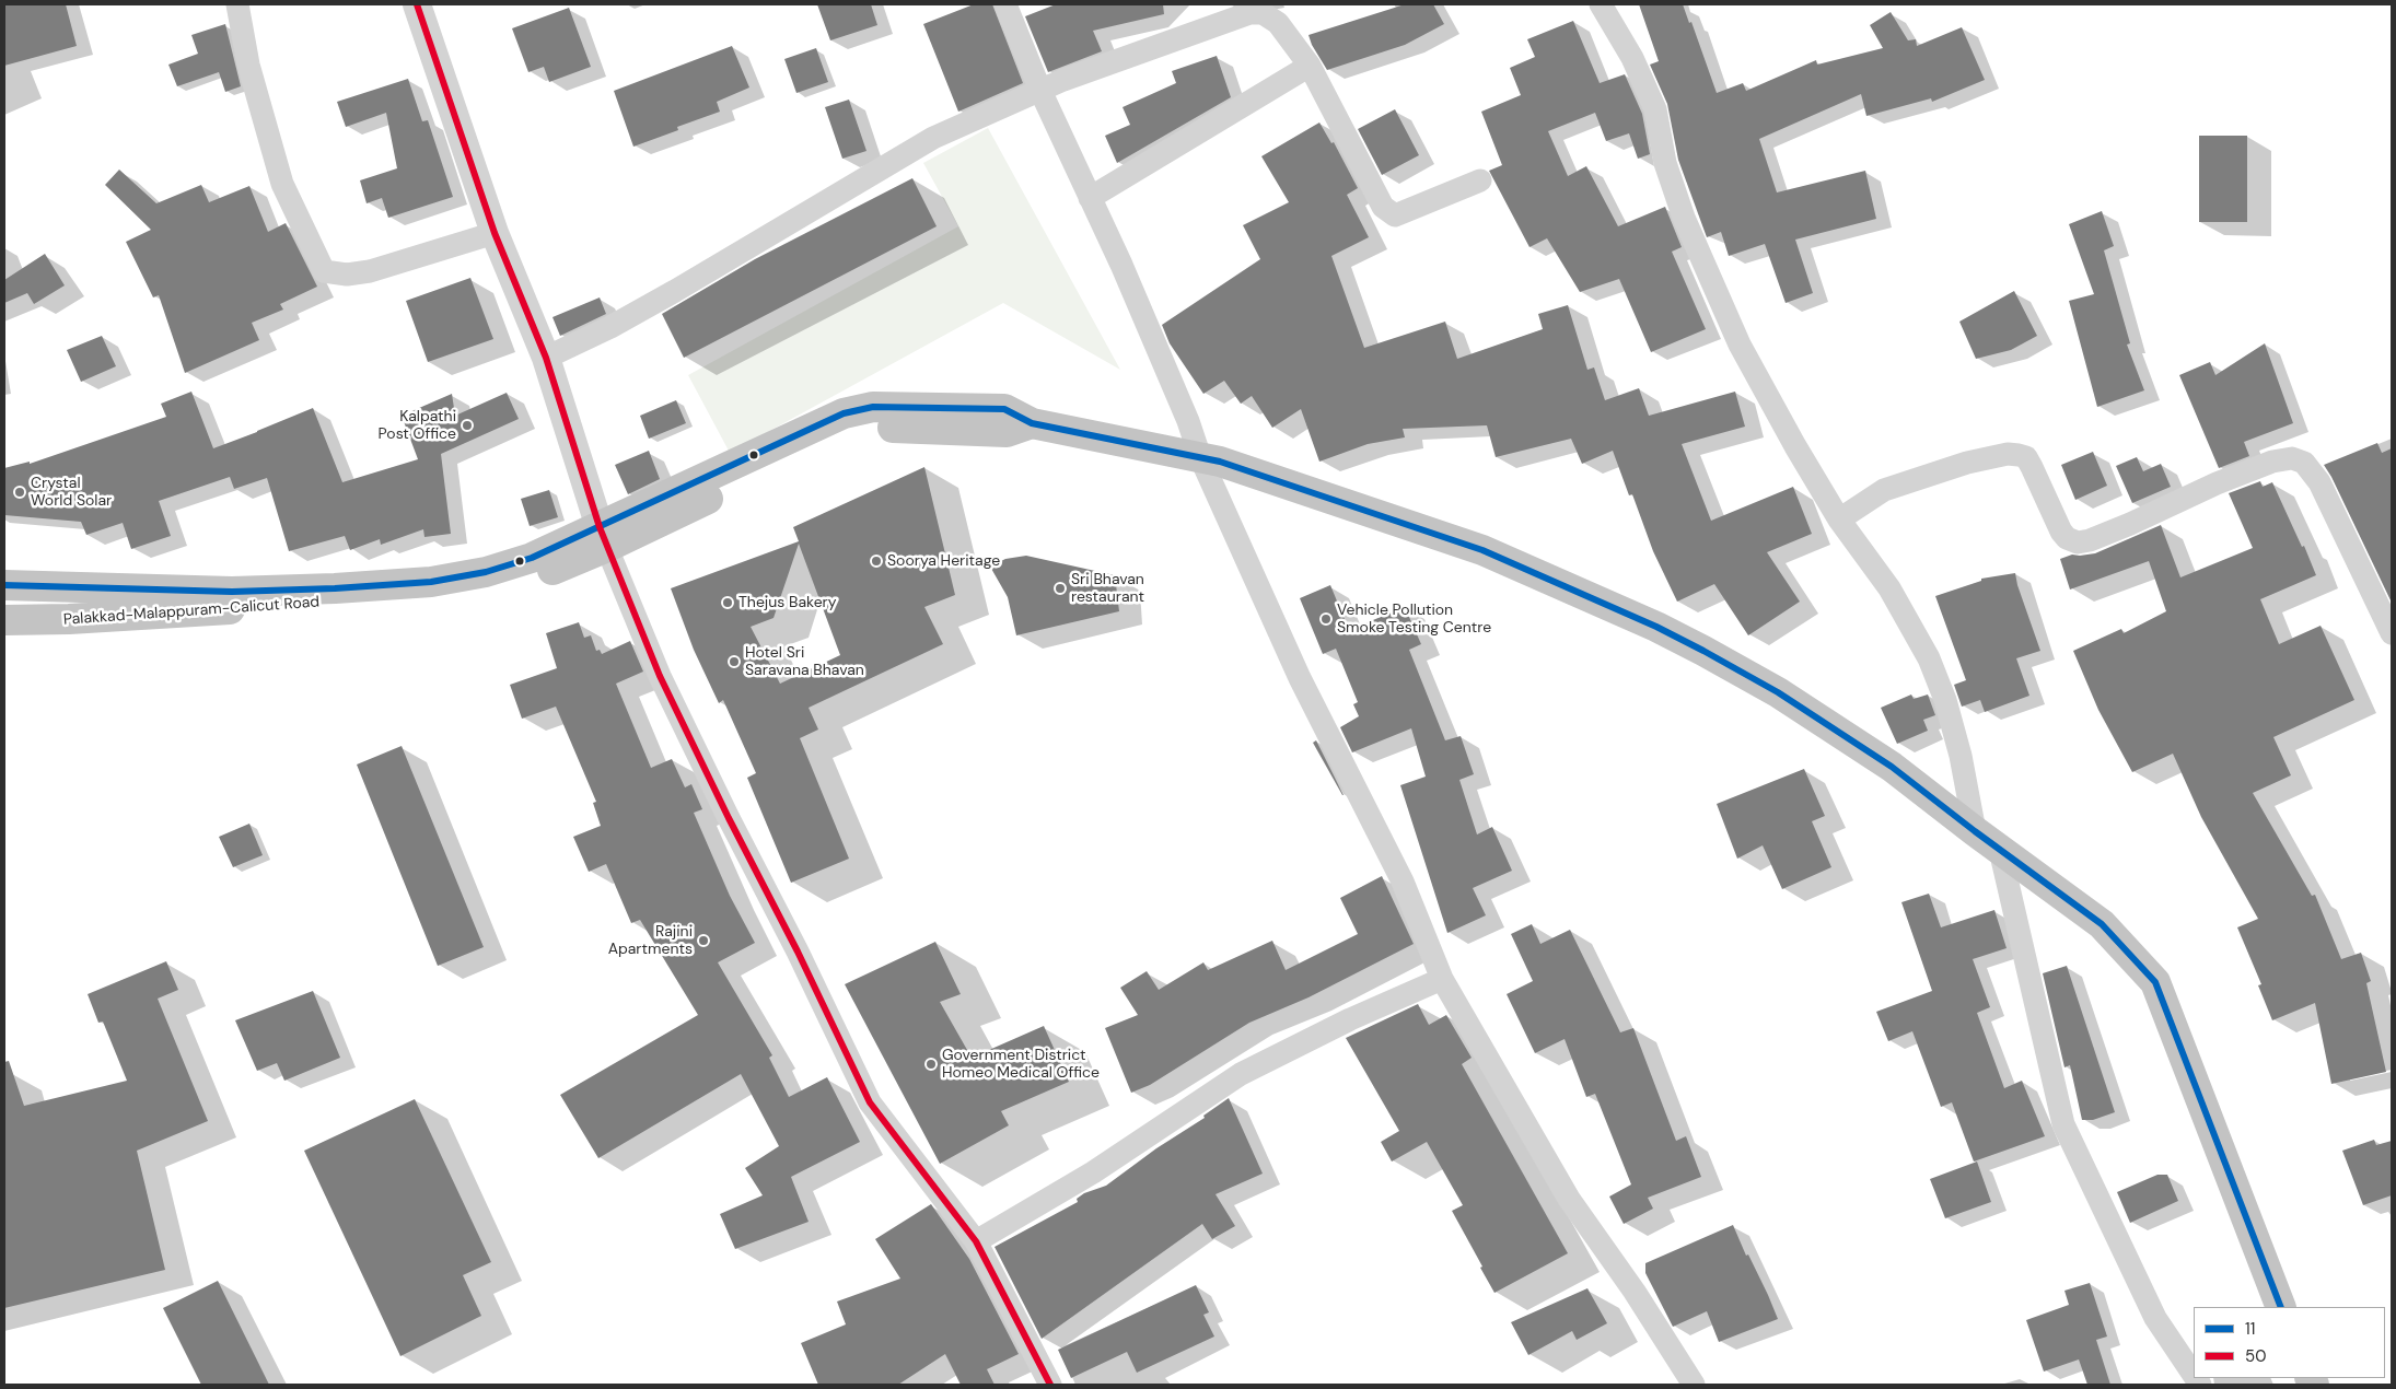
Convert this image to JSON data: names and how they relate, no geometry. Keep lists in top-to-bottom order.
{
  "streets": {
    "highway": ["Palakkad-Malappuram-Calicut Road"]
  },
  "places": [
    "Kalpathi Post Office",
    "Crystal World Solar",
    "Soorya Heritage",
    "Sri Bhavan restaurant",
    "Thejus Bakery",
    "Vehicle Pollution Smoke Testing Centre",
    "Hotel Sri Saravana Bhavan",
    "Rajini Apartments",
    "Government District Homeo Medical Office"
  ],
  "lines": ["transit line 50", "transit line 11"],
  "legend": ["11", "50"]
}
